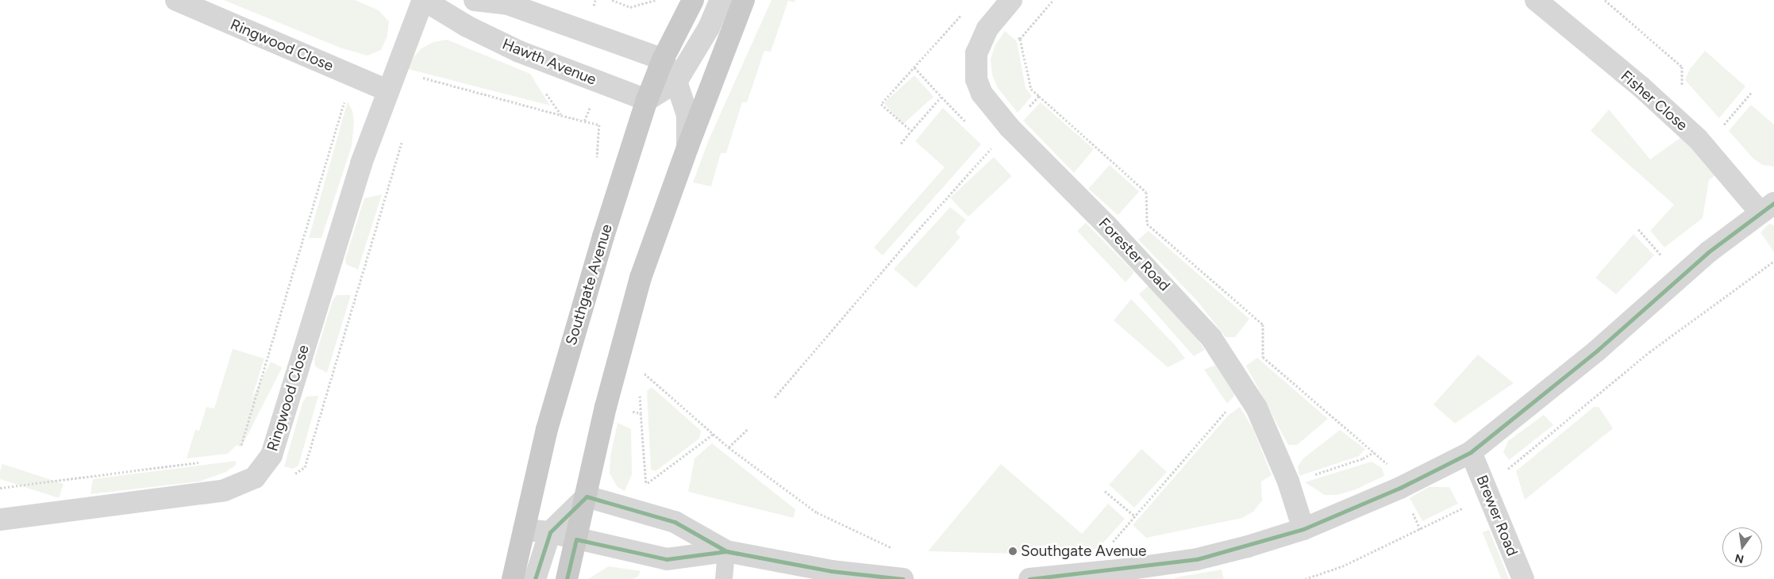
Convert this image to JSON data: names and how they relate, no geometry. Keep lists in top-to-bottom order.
{
  "streets": {
    "main road": ["Southgate Avenue"],
    "street": [
      "Ringwood Close",
      "Hawth Avenue",
      "Fisher Close",
      "Forester Road",
      "Brewer Road"
    ]
  },
  "crossings": [
    ["Ringwood Close", "Hawth Avenue"],
    ["Hawth Avenue", "Southgate Avenue"]
  ],
  "places": ["Southgate Avenue"],
  "north": "bottom"
}
